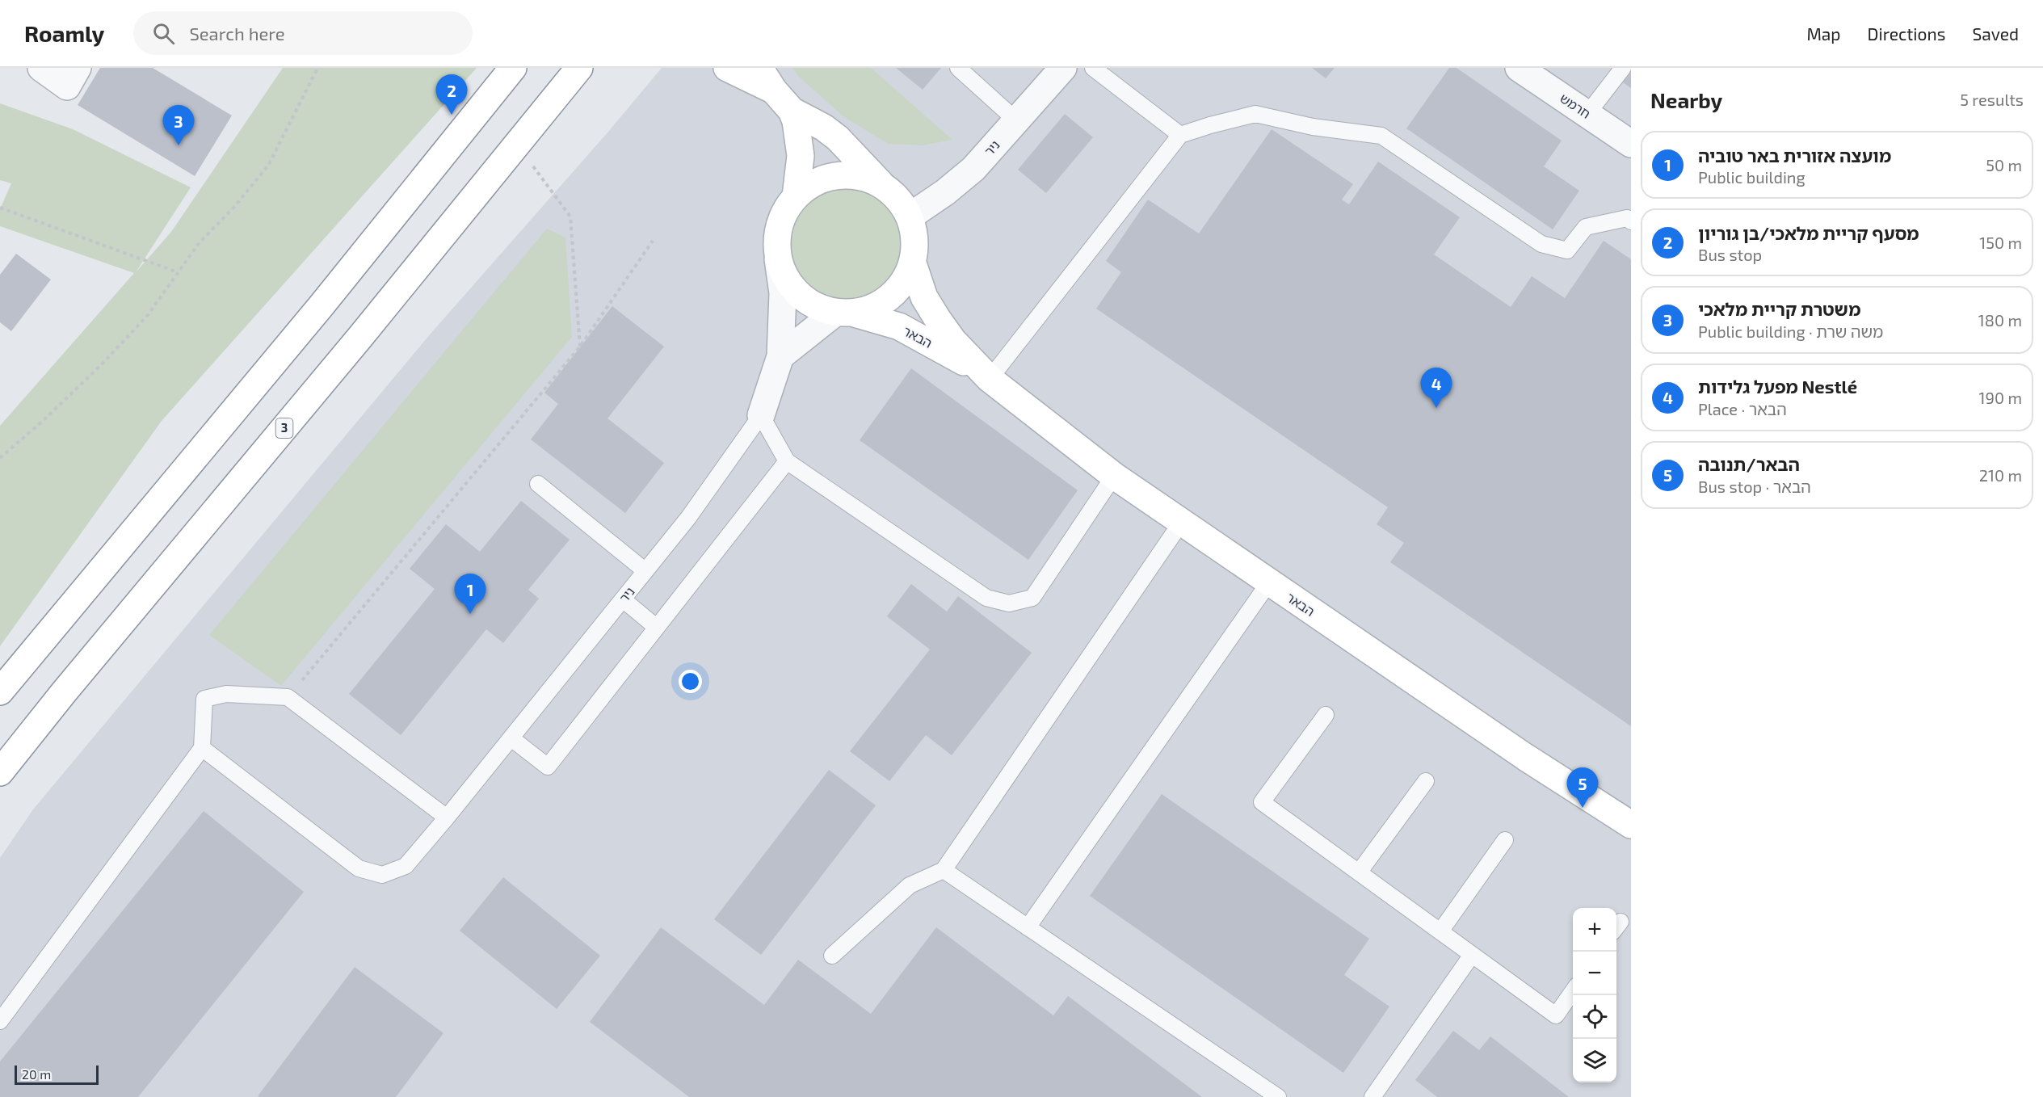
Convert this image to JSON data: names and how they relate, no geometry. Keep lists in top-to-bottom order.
{
  "streets": {
    "main road": ["הבאר", "3"],
    "street": ["חרמש", "ניר"]
  },
  "crossings": [
    ["ניר", "הבאר"]
  ],
  "scale_bar": "20 m",
  "page": {
    "header": "Roamly",
    "search": "Search here",
    "nav": ["Map", "Directions", "Saved"],
    "heading": ["Nearby", "5 results"],
    "pins": [
      "2",
      "3",
      "4",
      "1",
      "5"
    ],
    "list": [
      {
        "mark": "1",
        "name": "מועצה אזורית באר טוביה",
        "note": "Public building",
        "value": "50 m"
      },
      {
        "mark": "2",
        "name": "מסעף קריית מלאכי/בן גוריון",
        "note": "Bus stop",
        "value": "150 m"
      },
      {
        "mark": "3",
        "name": "משטרת קריית מלאכי",
        "note": "Public building · משה שרת",
        "value": "180 m"
      },
      {
        "mark": "4",
        "name": "מפעל גלידות Nestlé",
        "note": "Place · הבאר",
        "value": "190 m"
      },
      {
        "mark": "5",
        "name": "הבאר/תנובה",
        "note": "Bus stop · הבאר",
        "value": "210 m"
      }
    ],
    "map_buttons": ["+", "−"],
    "scale": "20 m"
  }
}
